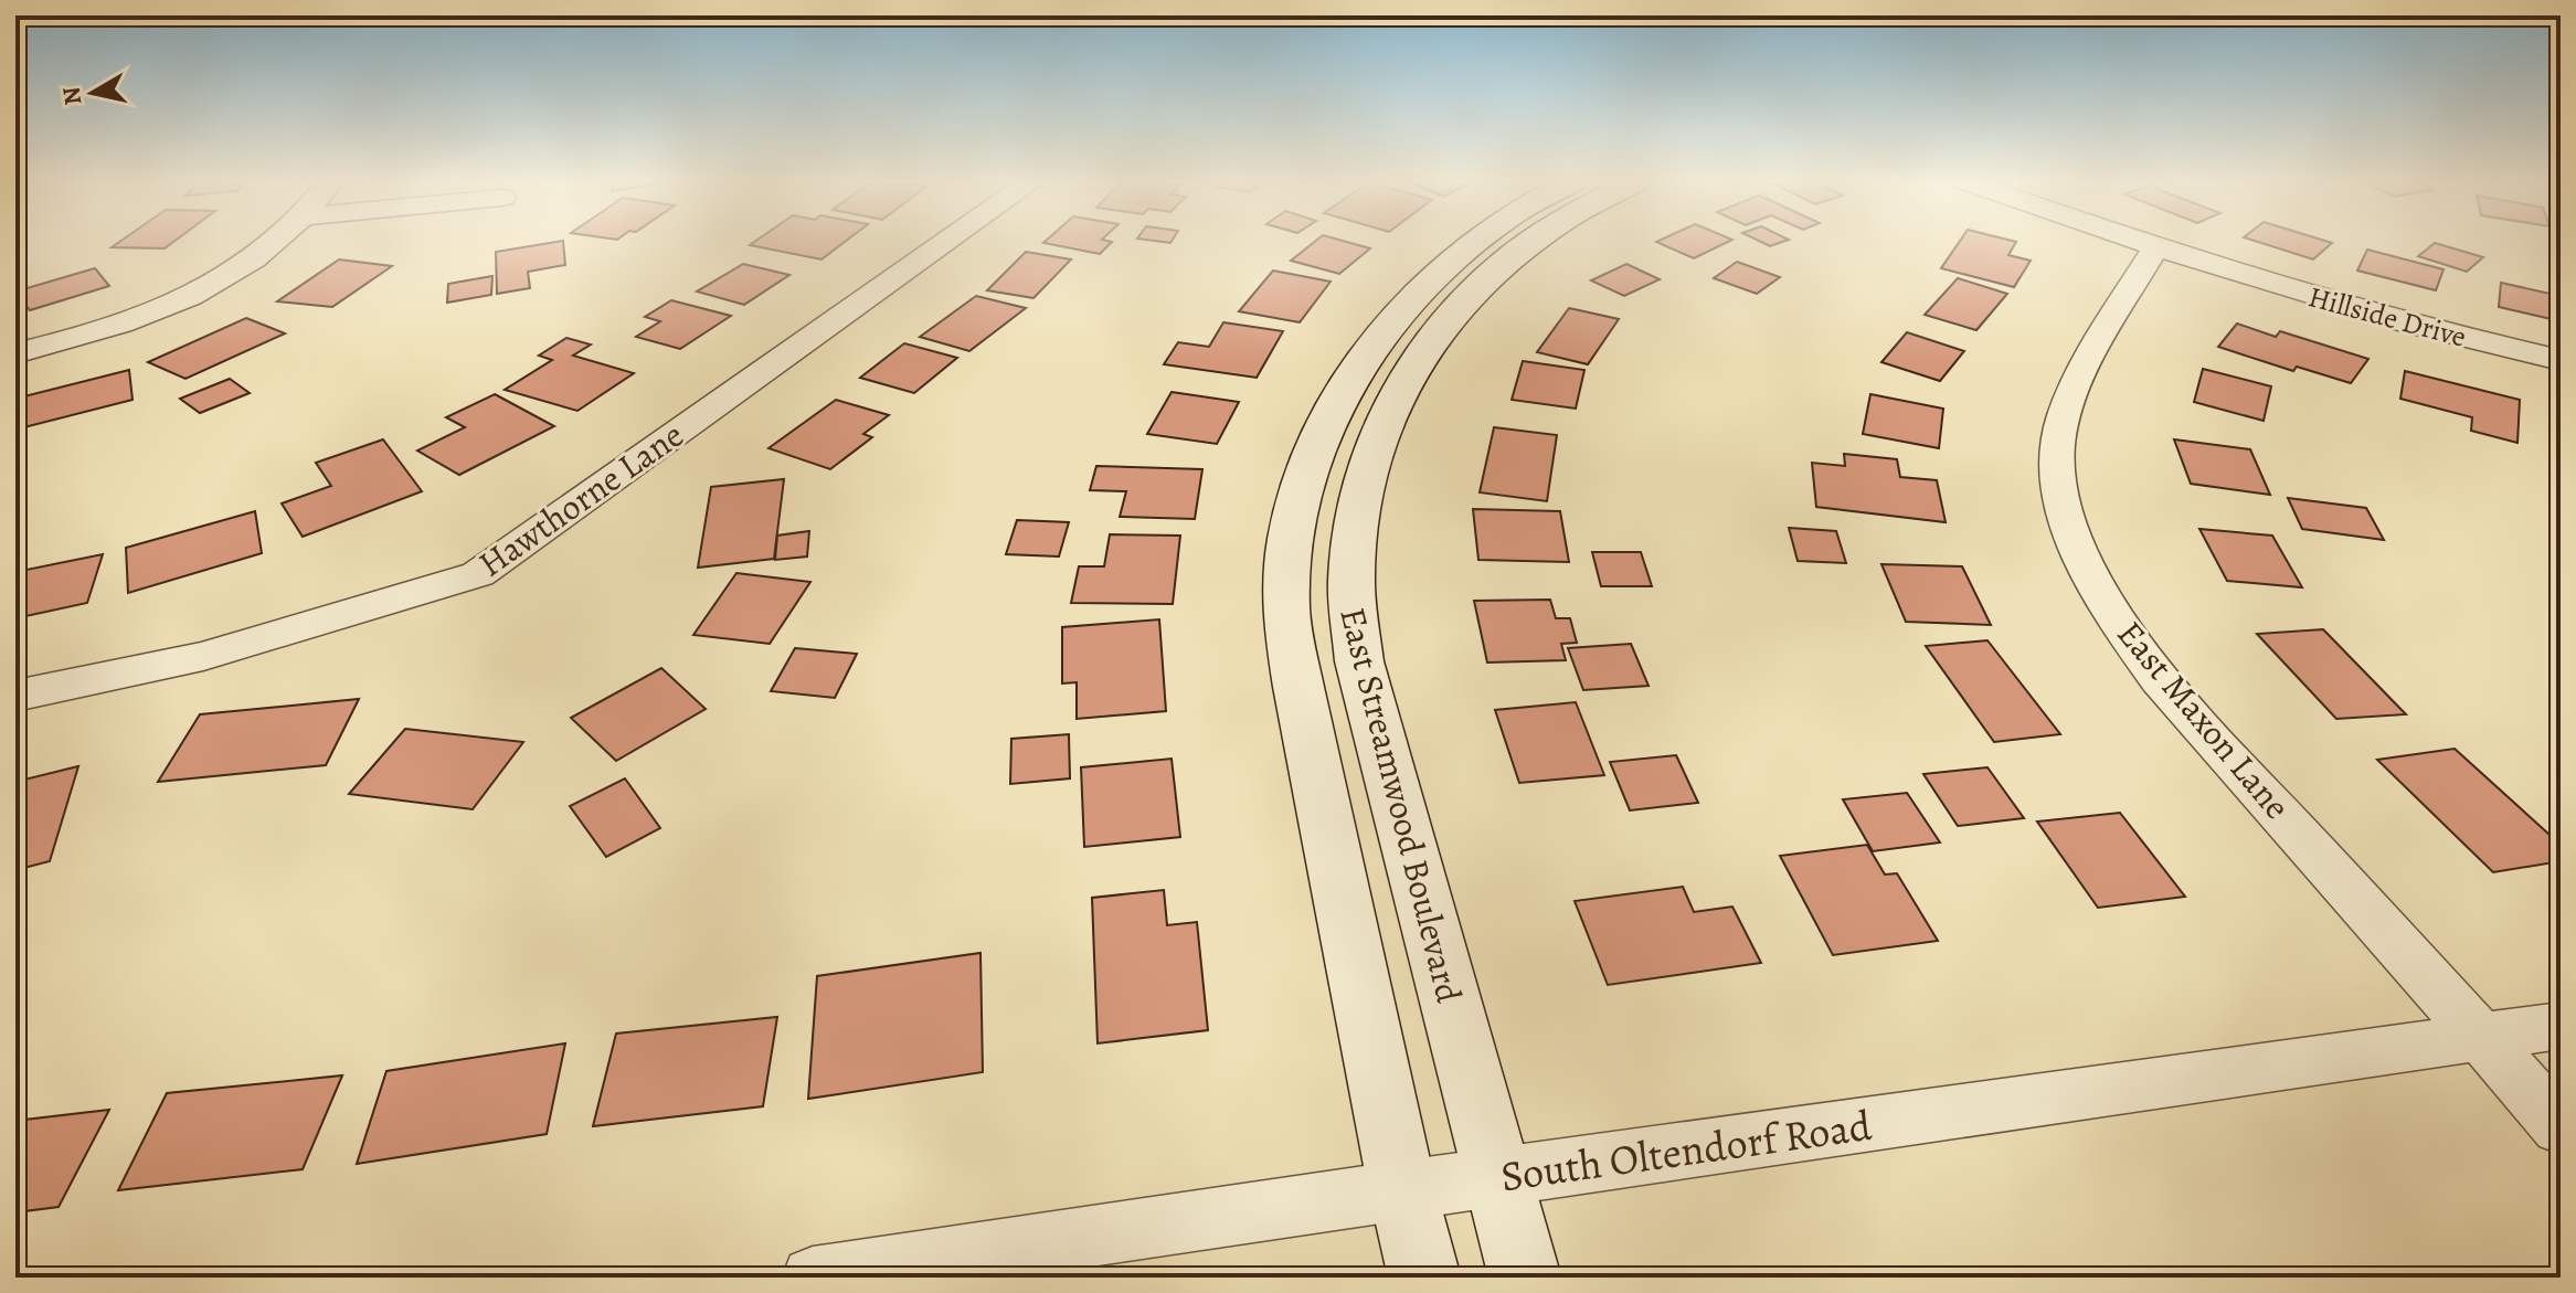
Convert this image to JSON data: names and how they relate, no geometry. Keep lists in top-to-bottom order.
{
  "streets": {
    "street": [
      "Hillside Drive",
      "Hawthorne Lane",
      "East Maxon Lane",
      "East Streamwood Boulevard",
      "South Oltendorf Road"
    ]
  },
  "crossings": [
    ["Hillside Drive", "East Maxon Lane"],
    ["East Maxon Lane", "South Oltendorf Road"],
    ["East Streamwood Boulevard", "South Oltendorf Road"]
  ],
  "north": "left"
}
